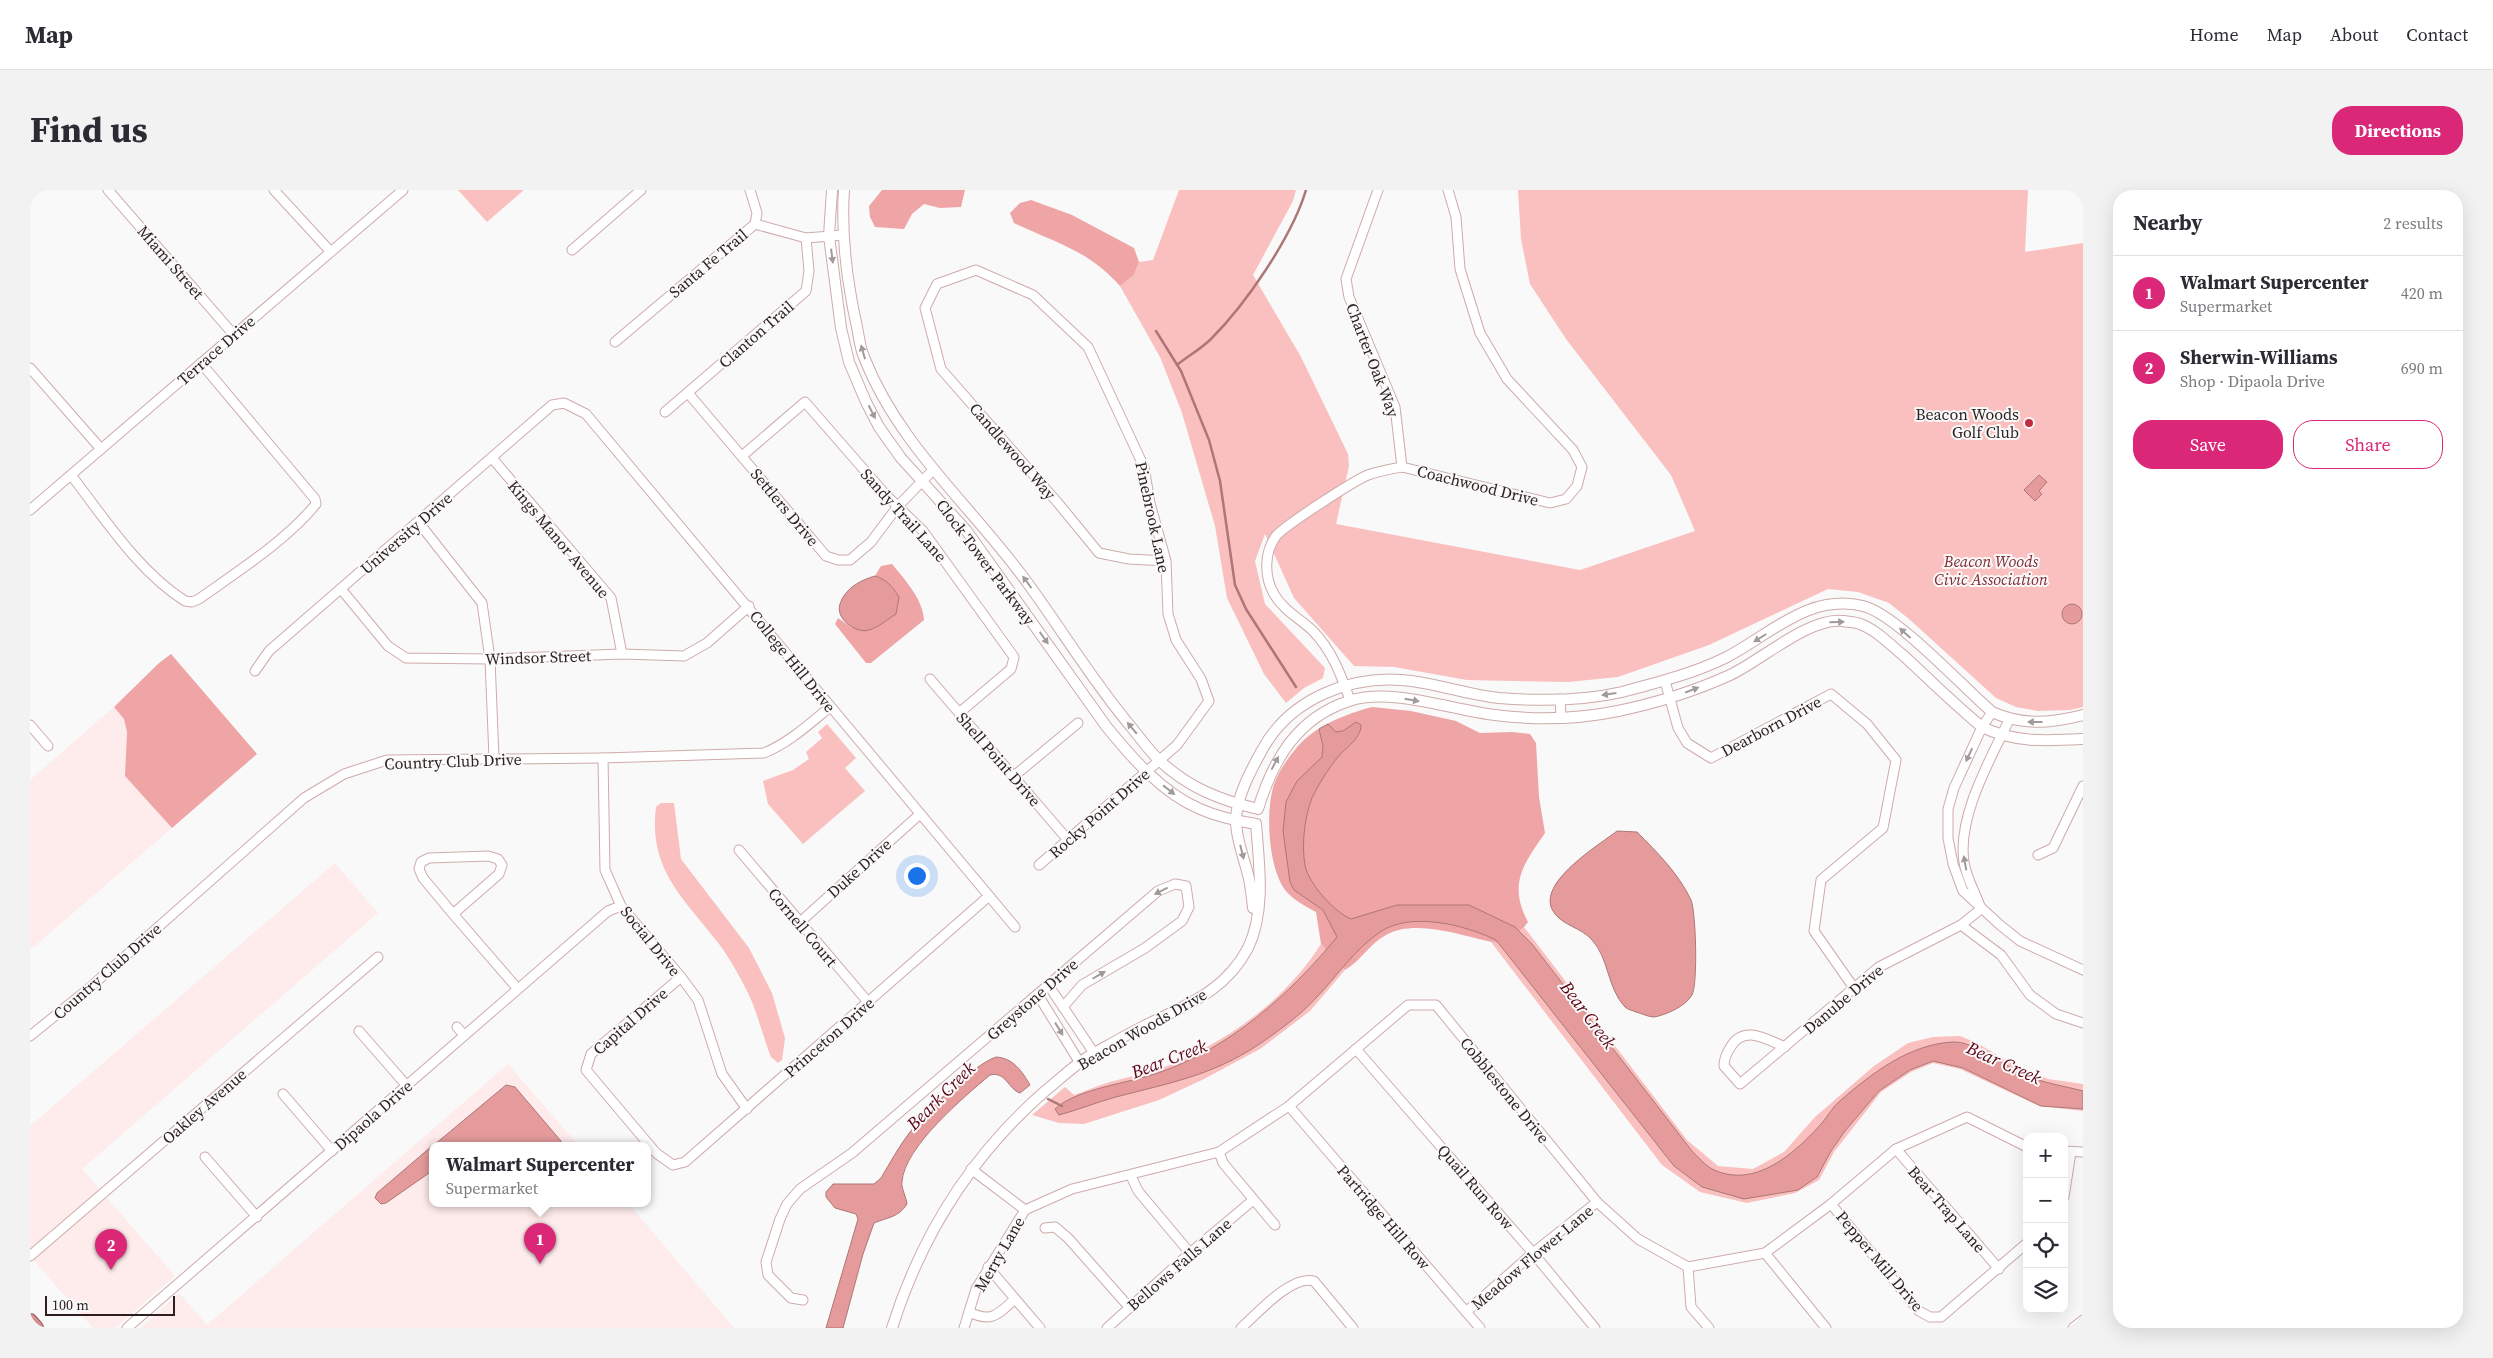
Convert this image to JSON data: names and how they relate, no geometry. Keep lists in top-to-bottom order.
{
  "streets": {
    "street": [
      "Miami Street",
      "Santa Fe Trail",
      "Clanton Trail",
      "Terrace Drive",
      "Charter Oak Way",
      "Candlewood Way",
      "Coachwood Drive",
      "Settlers Drive",
      "Sandy Trail Lane",
      "Pinebrook Lane",
      "University Drive",
      "Kings Manor Avenue",
      "Clock Tower Parkway",
      "Windsor Street",
      "College Hill Drive",
      "Dearborn Drive",
      "Shell Point Drive",
      "Country Club Drive",
      "Rocky Point Drive",
      "Duke Drive",
      "Cornell Court",
      "Social Drive",
      "Greystone Drive",
      "Danube Drive",
      "Capital Drive",
      "Beacon Woods Drive",
      "Princeton Drive",
      "Cobblestone Drive",
      "Oakley Avenue",
      "Dipaola Drive",
      "Quail Run Row",
      "Bear Trap Lane",
      "Partridge Hill Row",
      "Merry Lane",
      "Meadow Flower Lane",
      "Pepper Mill Drive",
      "Bellows Falls Lane"
    ]
  },
  "crossings": [
    ["Miami Street", "Terrace Drive"],
    ["Santa Fe Trail", "Clanton Trail"],
    ["Santa Fe Trail", "Clock Tower Parkway"],
    ["Clanton Trail", "Settlers Drive"],
    ["Charter Oak Way", "Coachwood Drive"],
    ["Candlewood Way", "Pinebrook Lane"],
    ["Settlers Drive", "Sandy Trail Lane"],
    ["Settlers Drive", "Clock Tower Parkway"],
    ["Sandy Trail Lane", "Shell Point Drive"],
    ["Pinebrook Lane", "Clock Tower Parkway"],
    ["Pinebrook Lane", "Rocky Point Drive"],
    ["University Drive", "Kings Manor Avenue"],
    ["University Drive", "Windsor Street"],
    ["University Drive", "College Hill Drive"],
    ["Kings Manor Avenue", "Windsor Street"],
    ["Clock Tower Parkway", "Rocky Point Drive"],
    ["Clock Tower Parkway", "Beacon Woods Drive"],
    ["Windsor Street", "College Hill Drive"],
    ["College Hill Drive", "Country Club Drive"],
    ["College Hill Drive", "Duke Drive"],
    ["College Hill Drive", "Princeton Drive"],
    ["Dearborn Drive", "Danube Drive"],
    ["Shell Point Drive", "Rocky Point Drive"],
    ["Country Club Drive", "Social Drive"],
    ["Duke Drive", "Cornell Court"],
    ["Cornell Court", "Princeton Drive"],
    ["Social Drive", "Capital Drive"],
    ["Social Drive", "Princeton Drive"],
    ["Social Drive", "Dipaola Drive"],
    ["Capital Drive", "Princeton Drive"],
    ["Cobblestone Drive", "Quail Run Row"],
    ["Cobblestone Drive", "Partridge Hill Row"],
    ["Cobblestone Drive", "Merry Lane"],
    ["Cobblestone Drive", "Meadow Flower Lane"],
    ["Quail Run Row", "Meadow Flower Lane"],
    ["Bear Trap Lane", "Pepper Mill Drive"],
    ["Partridge Hill Row", "Meadow Flower Lane"]
  ],
  "water": ["Bear Creek", "Beark Creek"],
  "parks": ["Beacon Woods Civic Association"],
  "places": ["Beacon Woods Golf Club"],
  "scale_bar": "100 m",
  "page": {
    "header": "Map",
    "nav": [
      "Home",
      "Map",
      "About",
      "Contact"
    ],
    "title": "Find us",
    "buttons": [
      "Directions",
      ["Save", "Share"]
    ],
    "heading": ["Nearby", "2 results"],
    "list": [
      {
        "mark": "1",
        "name": "Walmart Supercenter",
        "note": "Supermarket",
        "value": "420 m"
      },
      {
        "mark": "2",
        "name": "Sherwin-Williams",
        "note": "Shop · Dipaola Drive",
        "value": "690 m"
      }
    ],
    "map_buttons": ["+", "−"],
    "popup": ["Walmart Supercenter", "Supermarket"],
    "pins": ["1", "2"],
    "scale": "100 m"
  }
}
